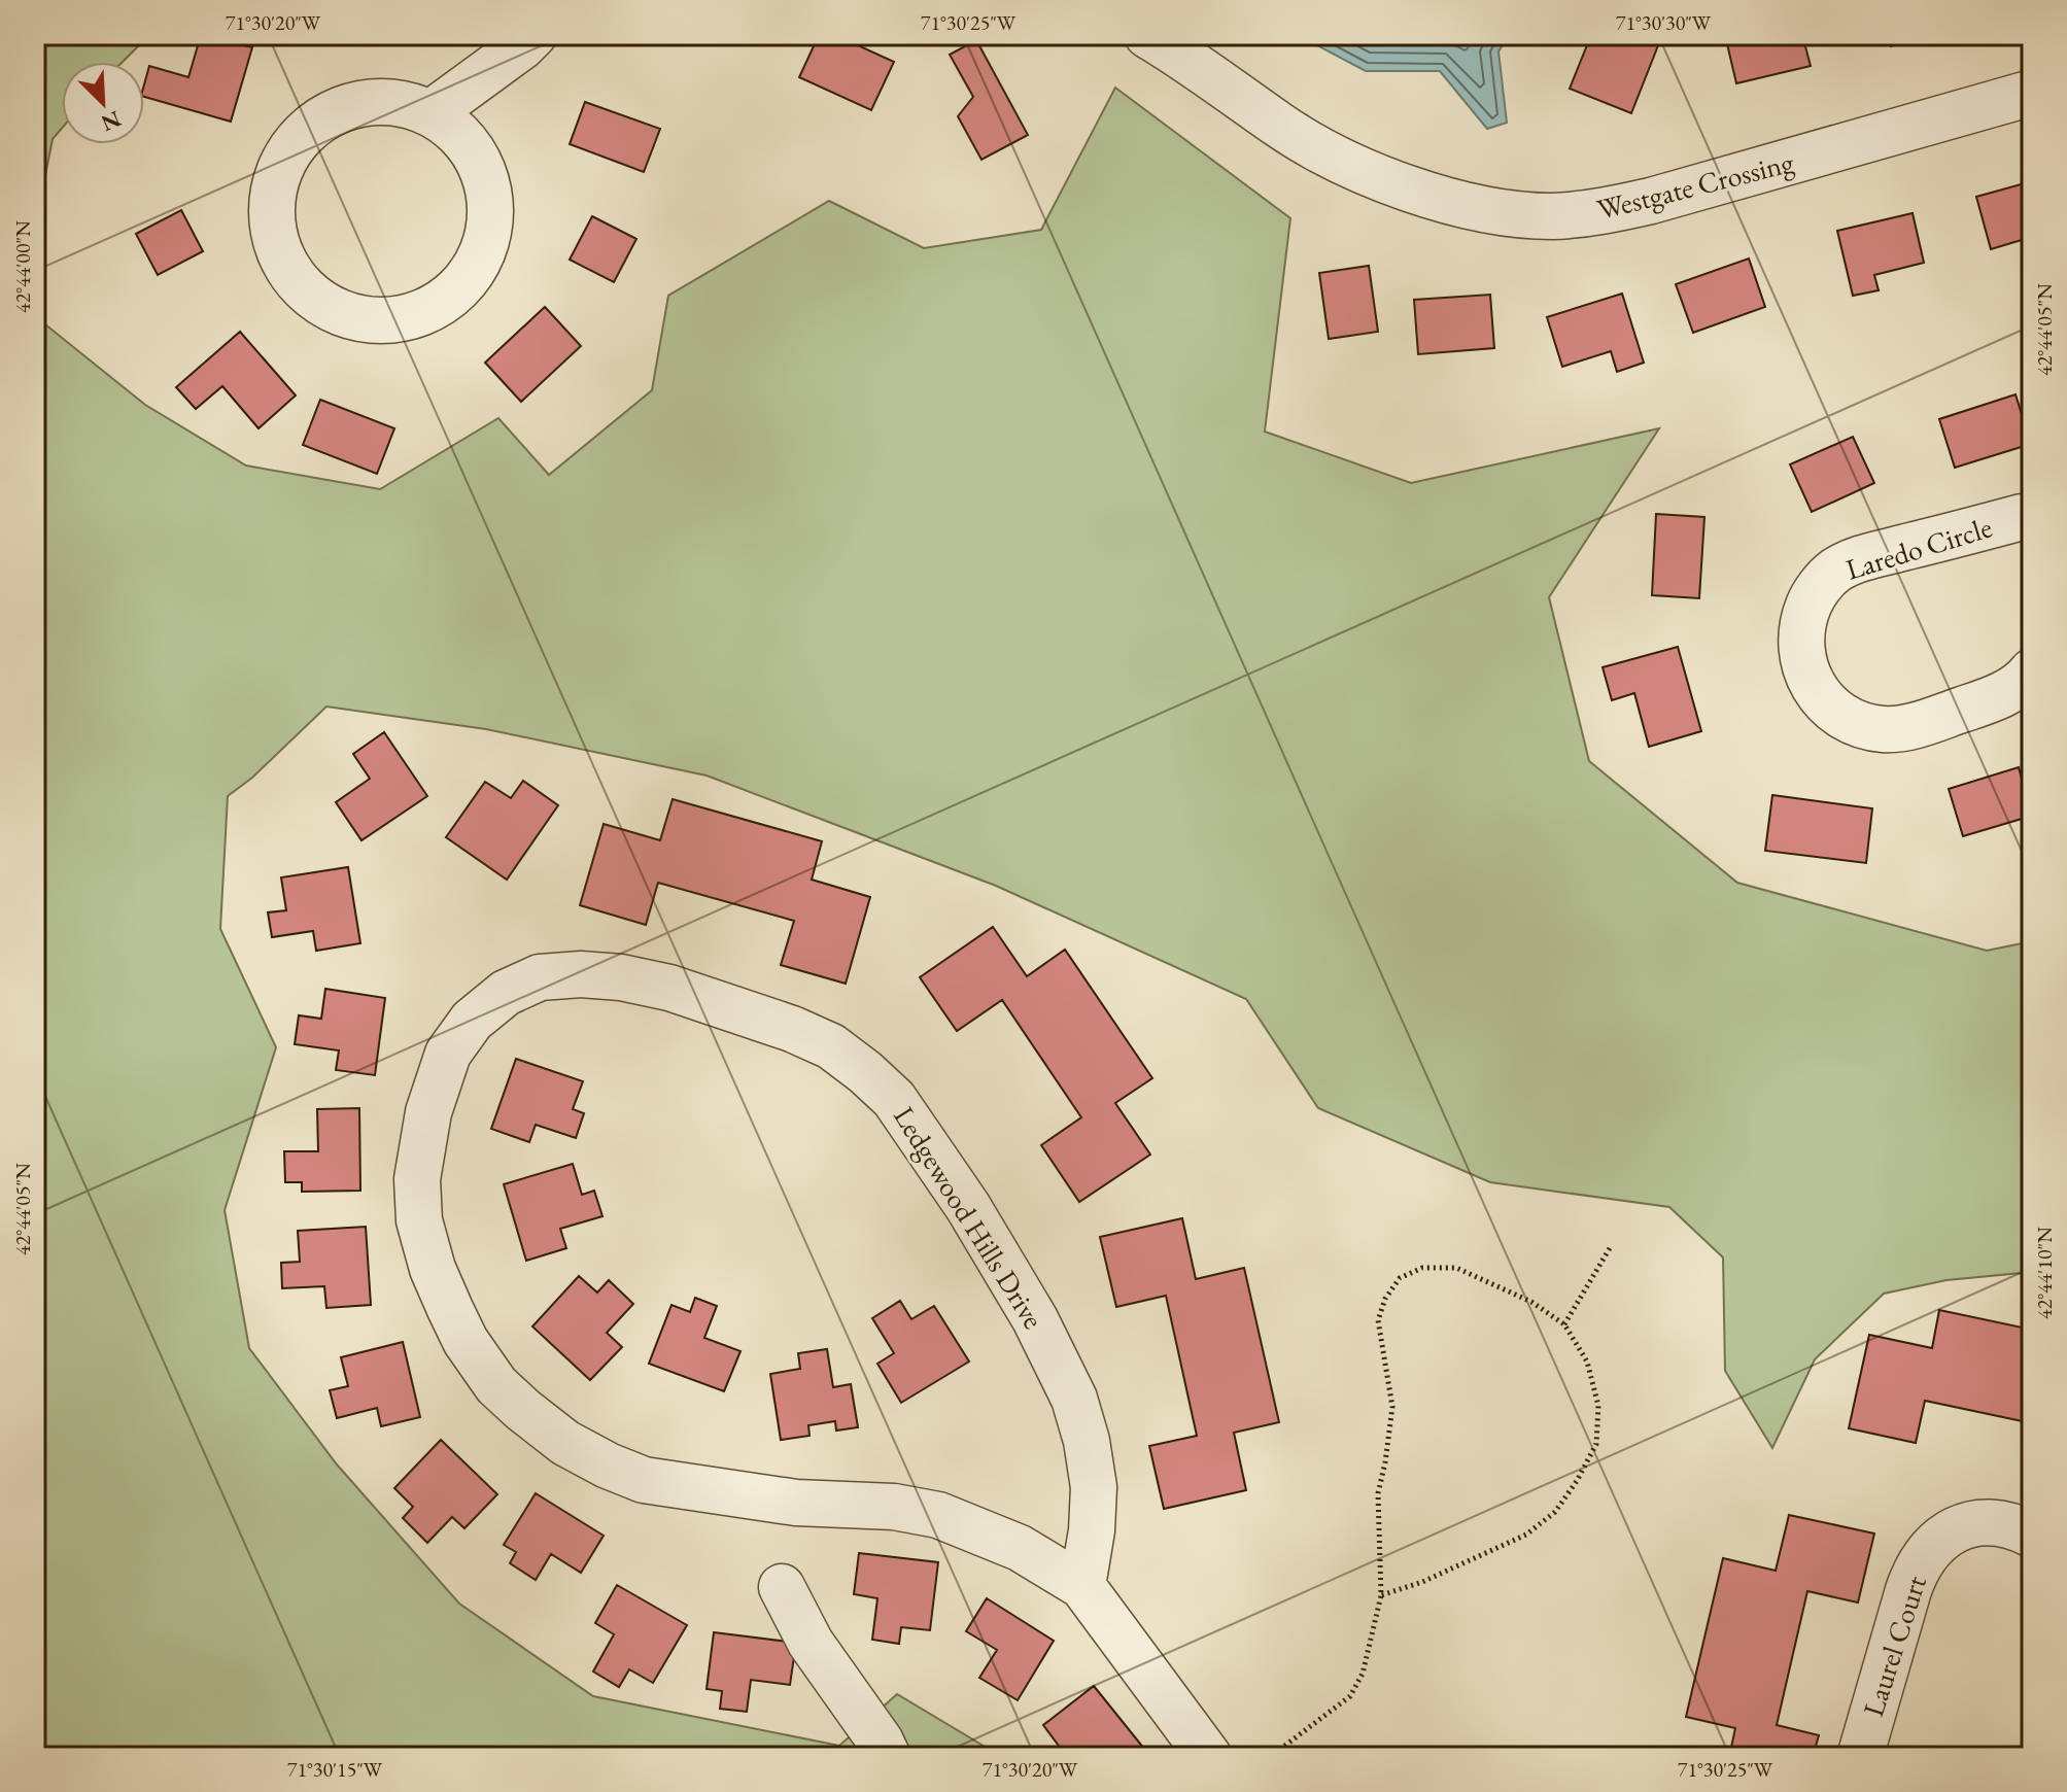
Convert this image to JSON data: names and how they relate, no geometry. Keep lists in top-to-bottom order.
{
  "streets": {
    "street": [
      "Westgate Crossing",
      "Laredo Circle",
      "Ledgewood Hills Drive",
      "Laurel Court"
    ]
  },
  "north": "bottom right",
  "coordinates": [
    "71°30'20\"W",
    "71°30'25\"W",
    "71°30'30\"W",
    "42°44'00\"N",
    "42°44'05\"N",
    "42°44'10\"N",
    "71°30'15\"W"
  ]
}
